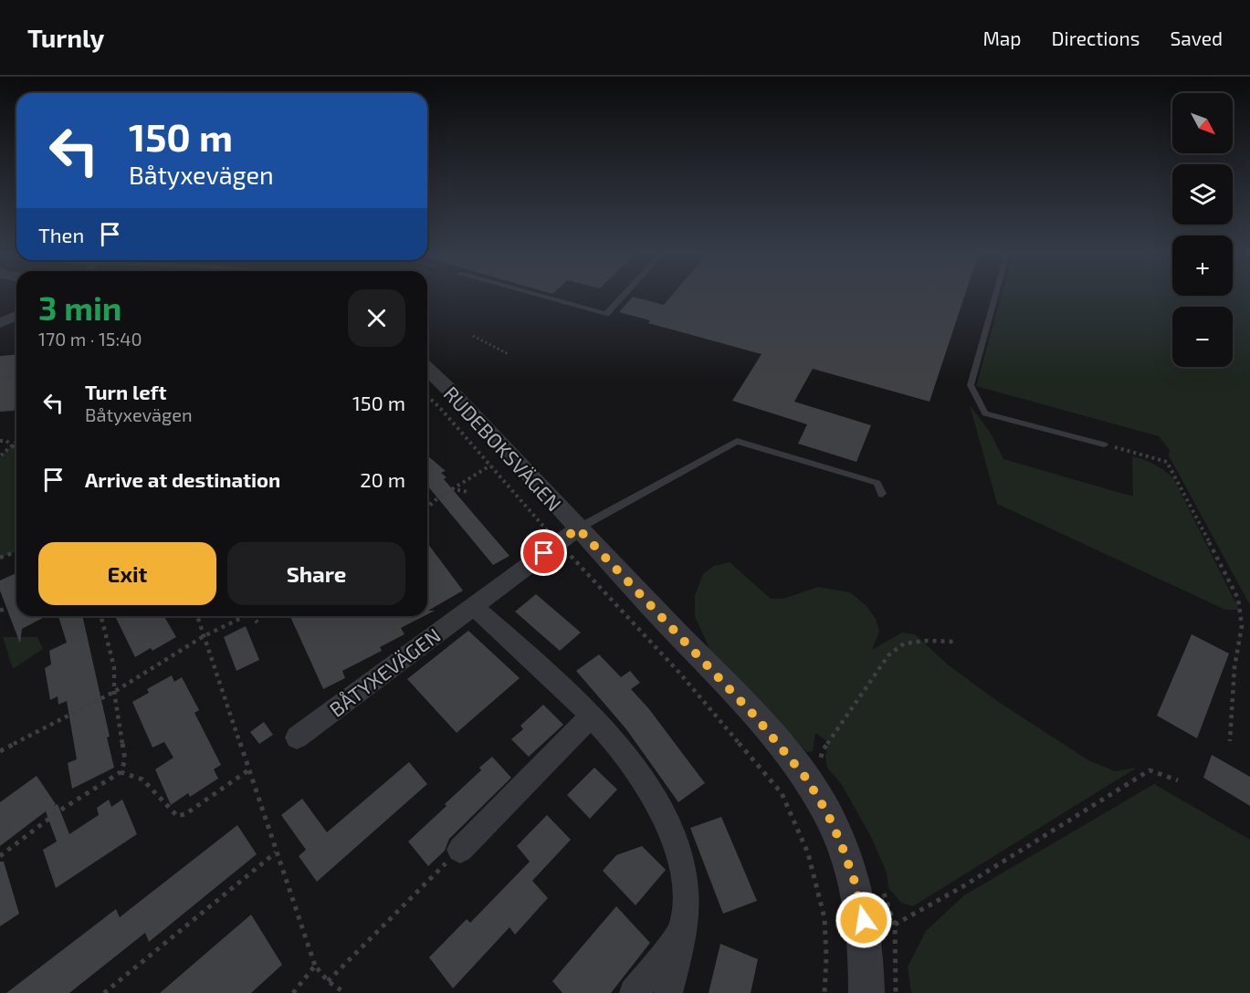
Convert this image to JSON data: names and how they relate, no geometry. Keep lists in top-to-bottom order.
{
  "streets": {
    "street": ["RUDEBOKSVÄGEN", "BÅTYXEVÄGEN"]
  },
  "crossings": [
    ["RUDEBOKSVÄGEN", "BÅTYXEVÄGEN"]
  ],
  "north": "bottom right",
  "page": {
    "header": "Turnly",
    "nav": ["Map", "Directions", "Saved"],
    "map_buttons": ["+", "−"],
    "turn": ["150 m", "Båtyxevägen"],
    "then": "Then",
    "heading": ["3 min", "170 m · 15:40"],
    "list": [
      {
        "name": "Turn left",
        "note": "Båtyxevägen",
        "value": "150 m"
      },
      {
        "name": "Arrive at destination",
        "value": "20 m"
      }
    ],
    "buttons": ["Exit", "Share"]
  }
}
